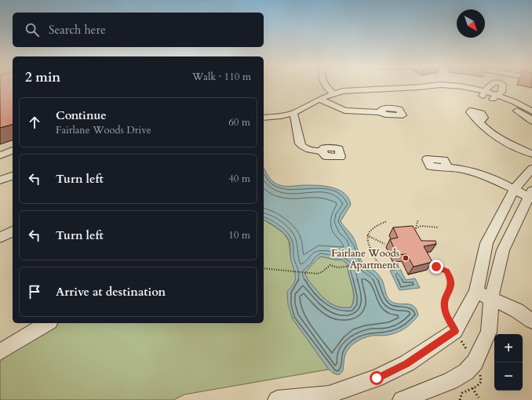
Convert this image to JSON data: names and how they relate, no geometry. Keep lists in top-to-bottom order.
{
  "places": ["Fairlane Woods Apartments"],
  "north": "bottom right",
  "page": {
    "search": "Search here",
    "heading": ["2 min", "Walk · 110 m"],
    "list": [
      ["Continue", "Fairlane Woods Drive", "60 m"],
      ["Turn left", "40 m"],
      ["Turn left", "10 m"],
      "Arrive at destination"
    ],
    "map_buttons": ["+", "−"]
  }
}
